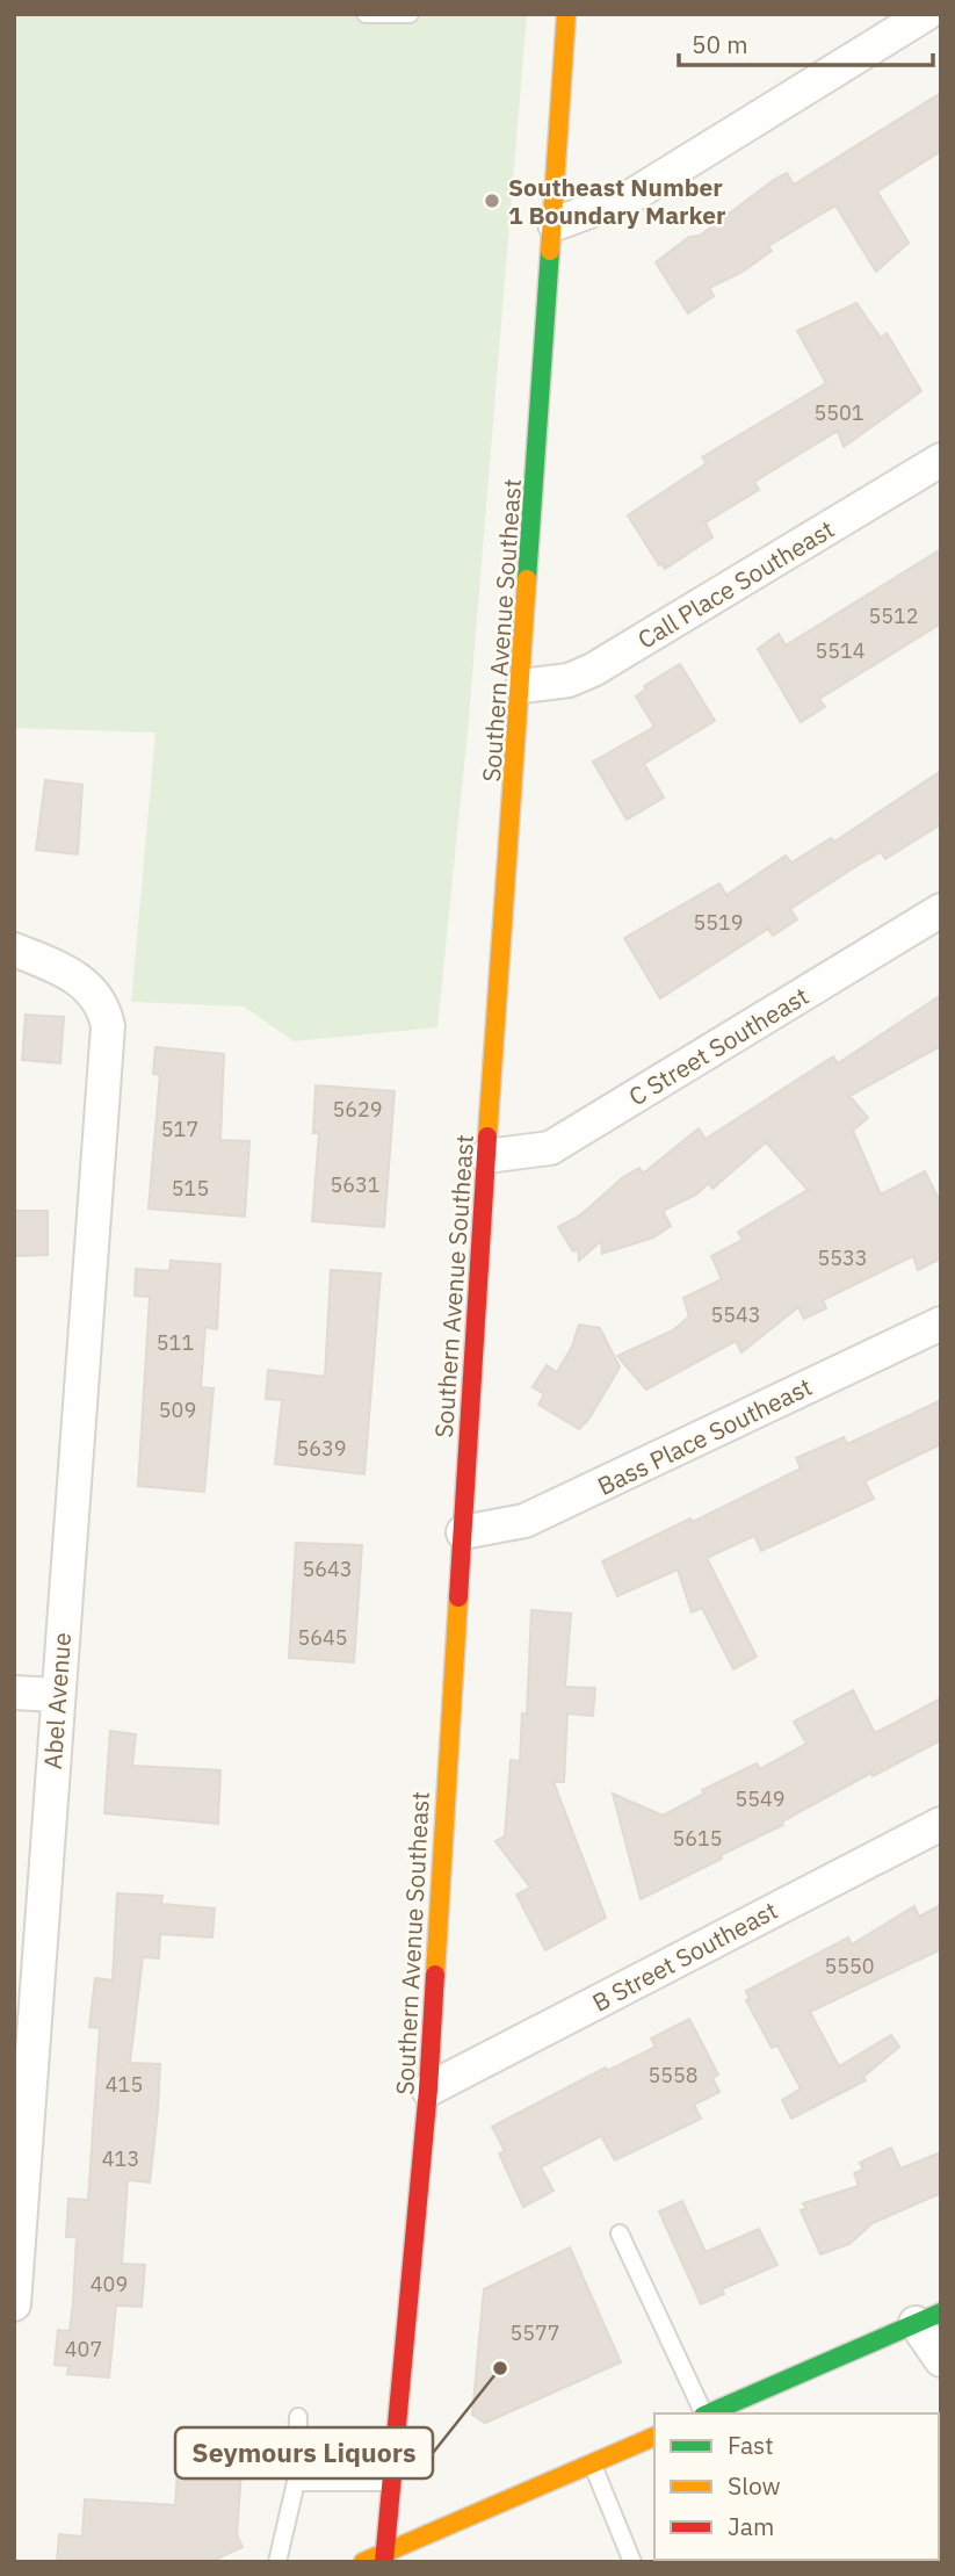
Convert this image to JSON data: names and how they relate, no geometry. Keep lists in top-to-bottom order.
{
  "streets": {
    "main road": ["Southern Avenue Southeast"],
    "street": [
      "Call Place Southeast",
      "C Street Southeast",
      "Bass Place Southeast",
      "Abel Avenue",
      "B Street Southeast"
    ]
  },
  "crossings": [
    ["Call Place Southeast", "Southern Avenue Southeast"],
    ["Southern Avenue Southeast", "C Street Southeast"],
    ["Southern Avenue Southeast", "Bass Place Southeast"],
    ["Southern Avenue Southeast", "B Street Southeast"]
  ],
  "places": ["Southeast Number 1 Boundary Marker", "Seymours Liquors"],
  "house_numbers": [
    "5501",
    "5512",
    "5514",
    "5519",
    "5629",
    "517",
    "5631",
    "515",
    "5533",
    "5543",
    "511",
    "509",
    "5639",
    "5643",
    "5645",
    "5549",
    "5615",
    "5550",
    "5558",
    "415",
    "413",
    "409",
    "5577",
    "407"
  ],
  "legend": ["Fast", "Slow", "Jam"],
  "scale_bar": "50 m"
}
